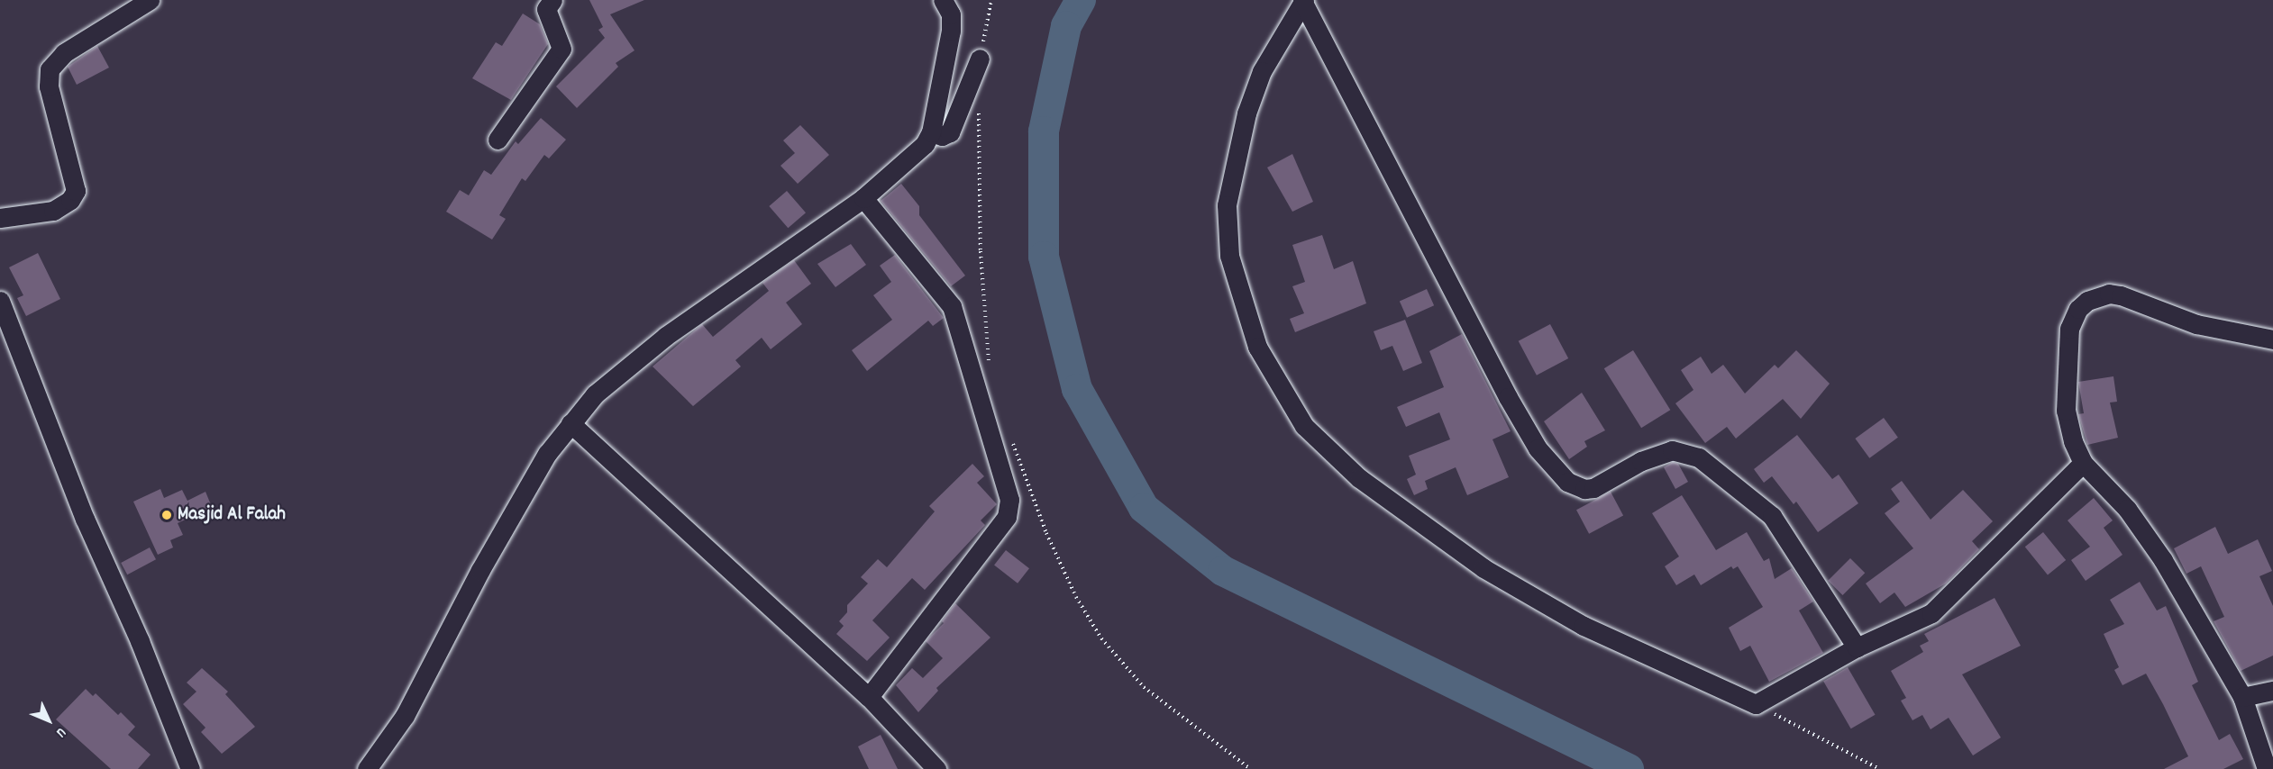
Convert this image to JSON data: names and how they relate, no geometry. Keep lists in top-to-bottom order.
{
  "places": ["Masjid Al Falah"],
  "north": "bottom right"
}
